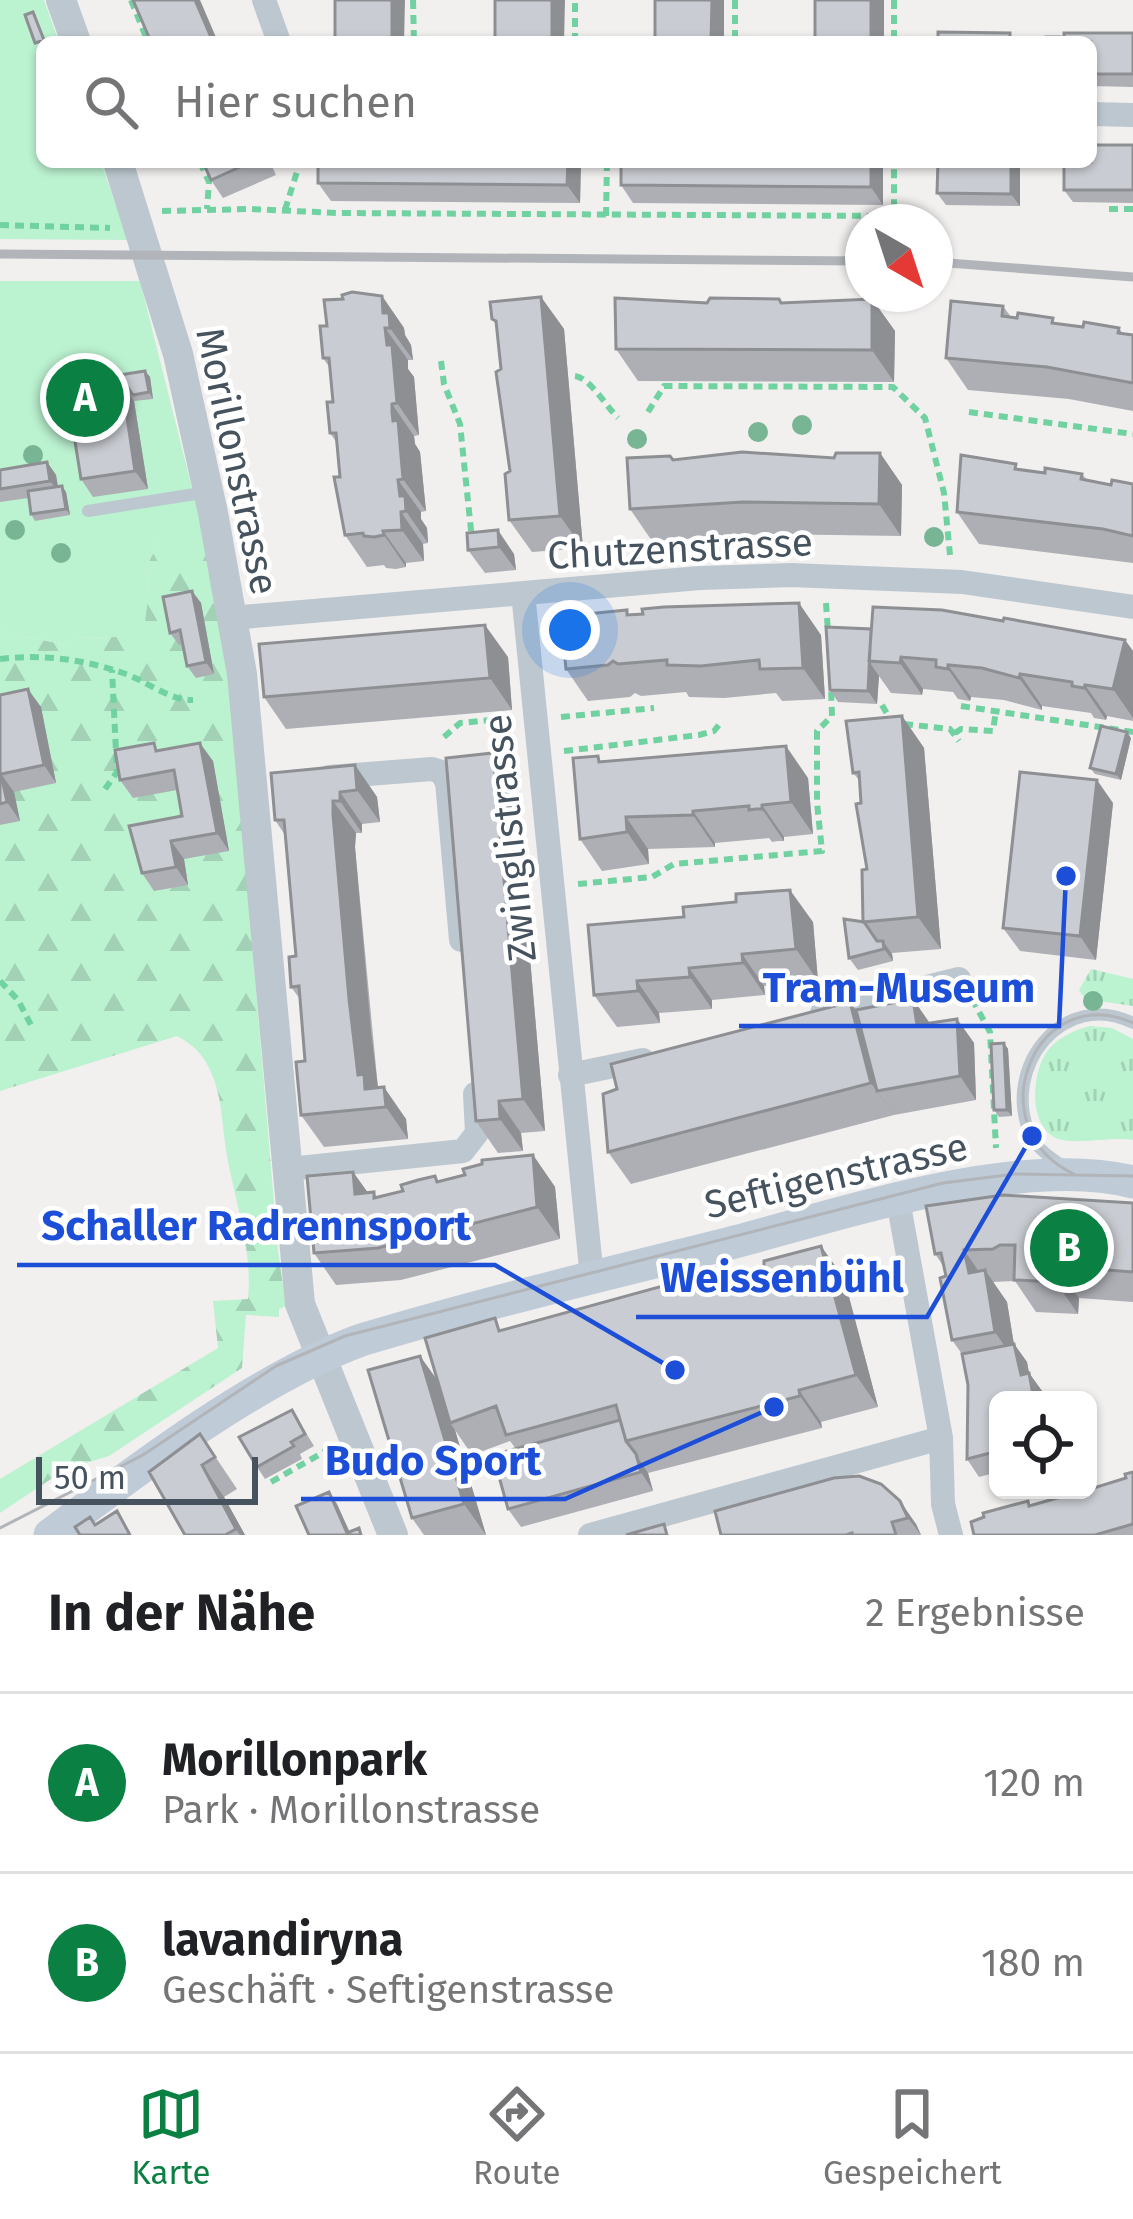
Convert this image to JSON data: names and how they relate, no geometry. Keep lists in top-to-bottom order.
{
  "streets": {
    "main road": ["Seftigenstrasse"],
    "street": ["Morillonstrasse", "Chutzenstrasse", "Zwinglistrasse"]
  },
  "crossings": [
    ["Morillonstrasse", "Chutzenstrasse"],
    ["Morillonstrasse", "Seftigenstrasse"],
    ["Chutzenstrasse", "Zwinglistrasse"],
    ["Zwinglistrasse", "Seftigenstrasse"]
  ],
  "places": [
    "Tram-Museum",
    "Weissenbühl",
    "Schaller Radrennsport",
    "Budo Sport"
  ],
  "scale_bar": "50 m",
  "north": "bottom right",
  "page": {
    "search": "Hier suchen",
    "pins": ["A", "B"],
    "scale": "50 m",
    "heading": ["In der Nähe", "2 Ergebnisse"],
    "list": [
      {
        "mark": "A",
        "name": "Morillonpark",
        "note": "Park · Morillonstrasse",
        "value": "120 m"
      },
      {
        "mark": "B",
        "name": "lavandiryna",
        "note": "Geschäft · Seftigenstrasse",
        "value": "180 m"
      }
    ],
    "nav": ["Karte", "Route", "Gespeichert"]
  }
}
